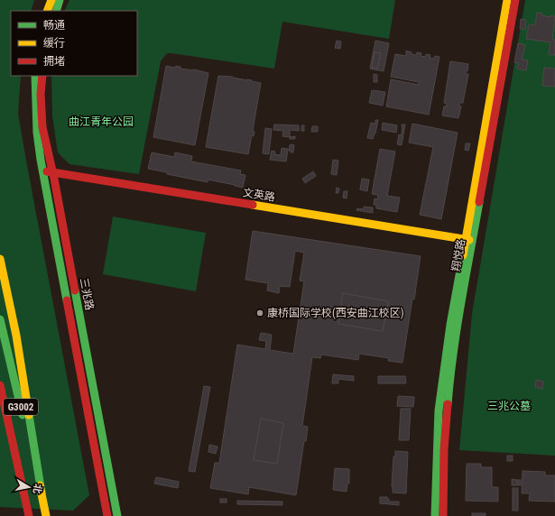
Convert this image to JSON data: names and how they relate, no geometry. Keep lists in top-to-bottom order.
{
  "streets": {
    "main road": [
      "文英路",
      "翔悦路",
      "三兆路",
      "G3002"
    ]
  },
  "crossings": [
    ["文英路", "翔悦路"],
    ["文英路", "三兆路"]
  ],
  "parks": ["曲江青年公园", "三兆公墓"],
  "places": ["康桥国际学校(西安曲江校区)"],
  "legend": ["畅通", "缓行", "拥堵"],
  "north": "right"
}
